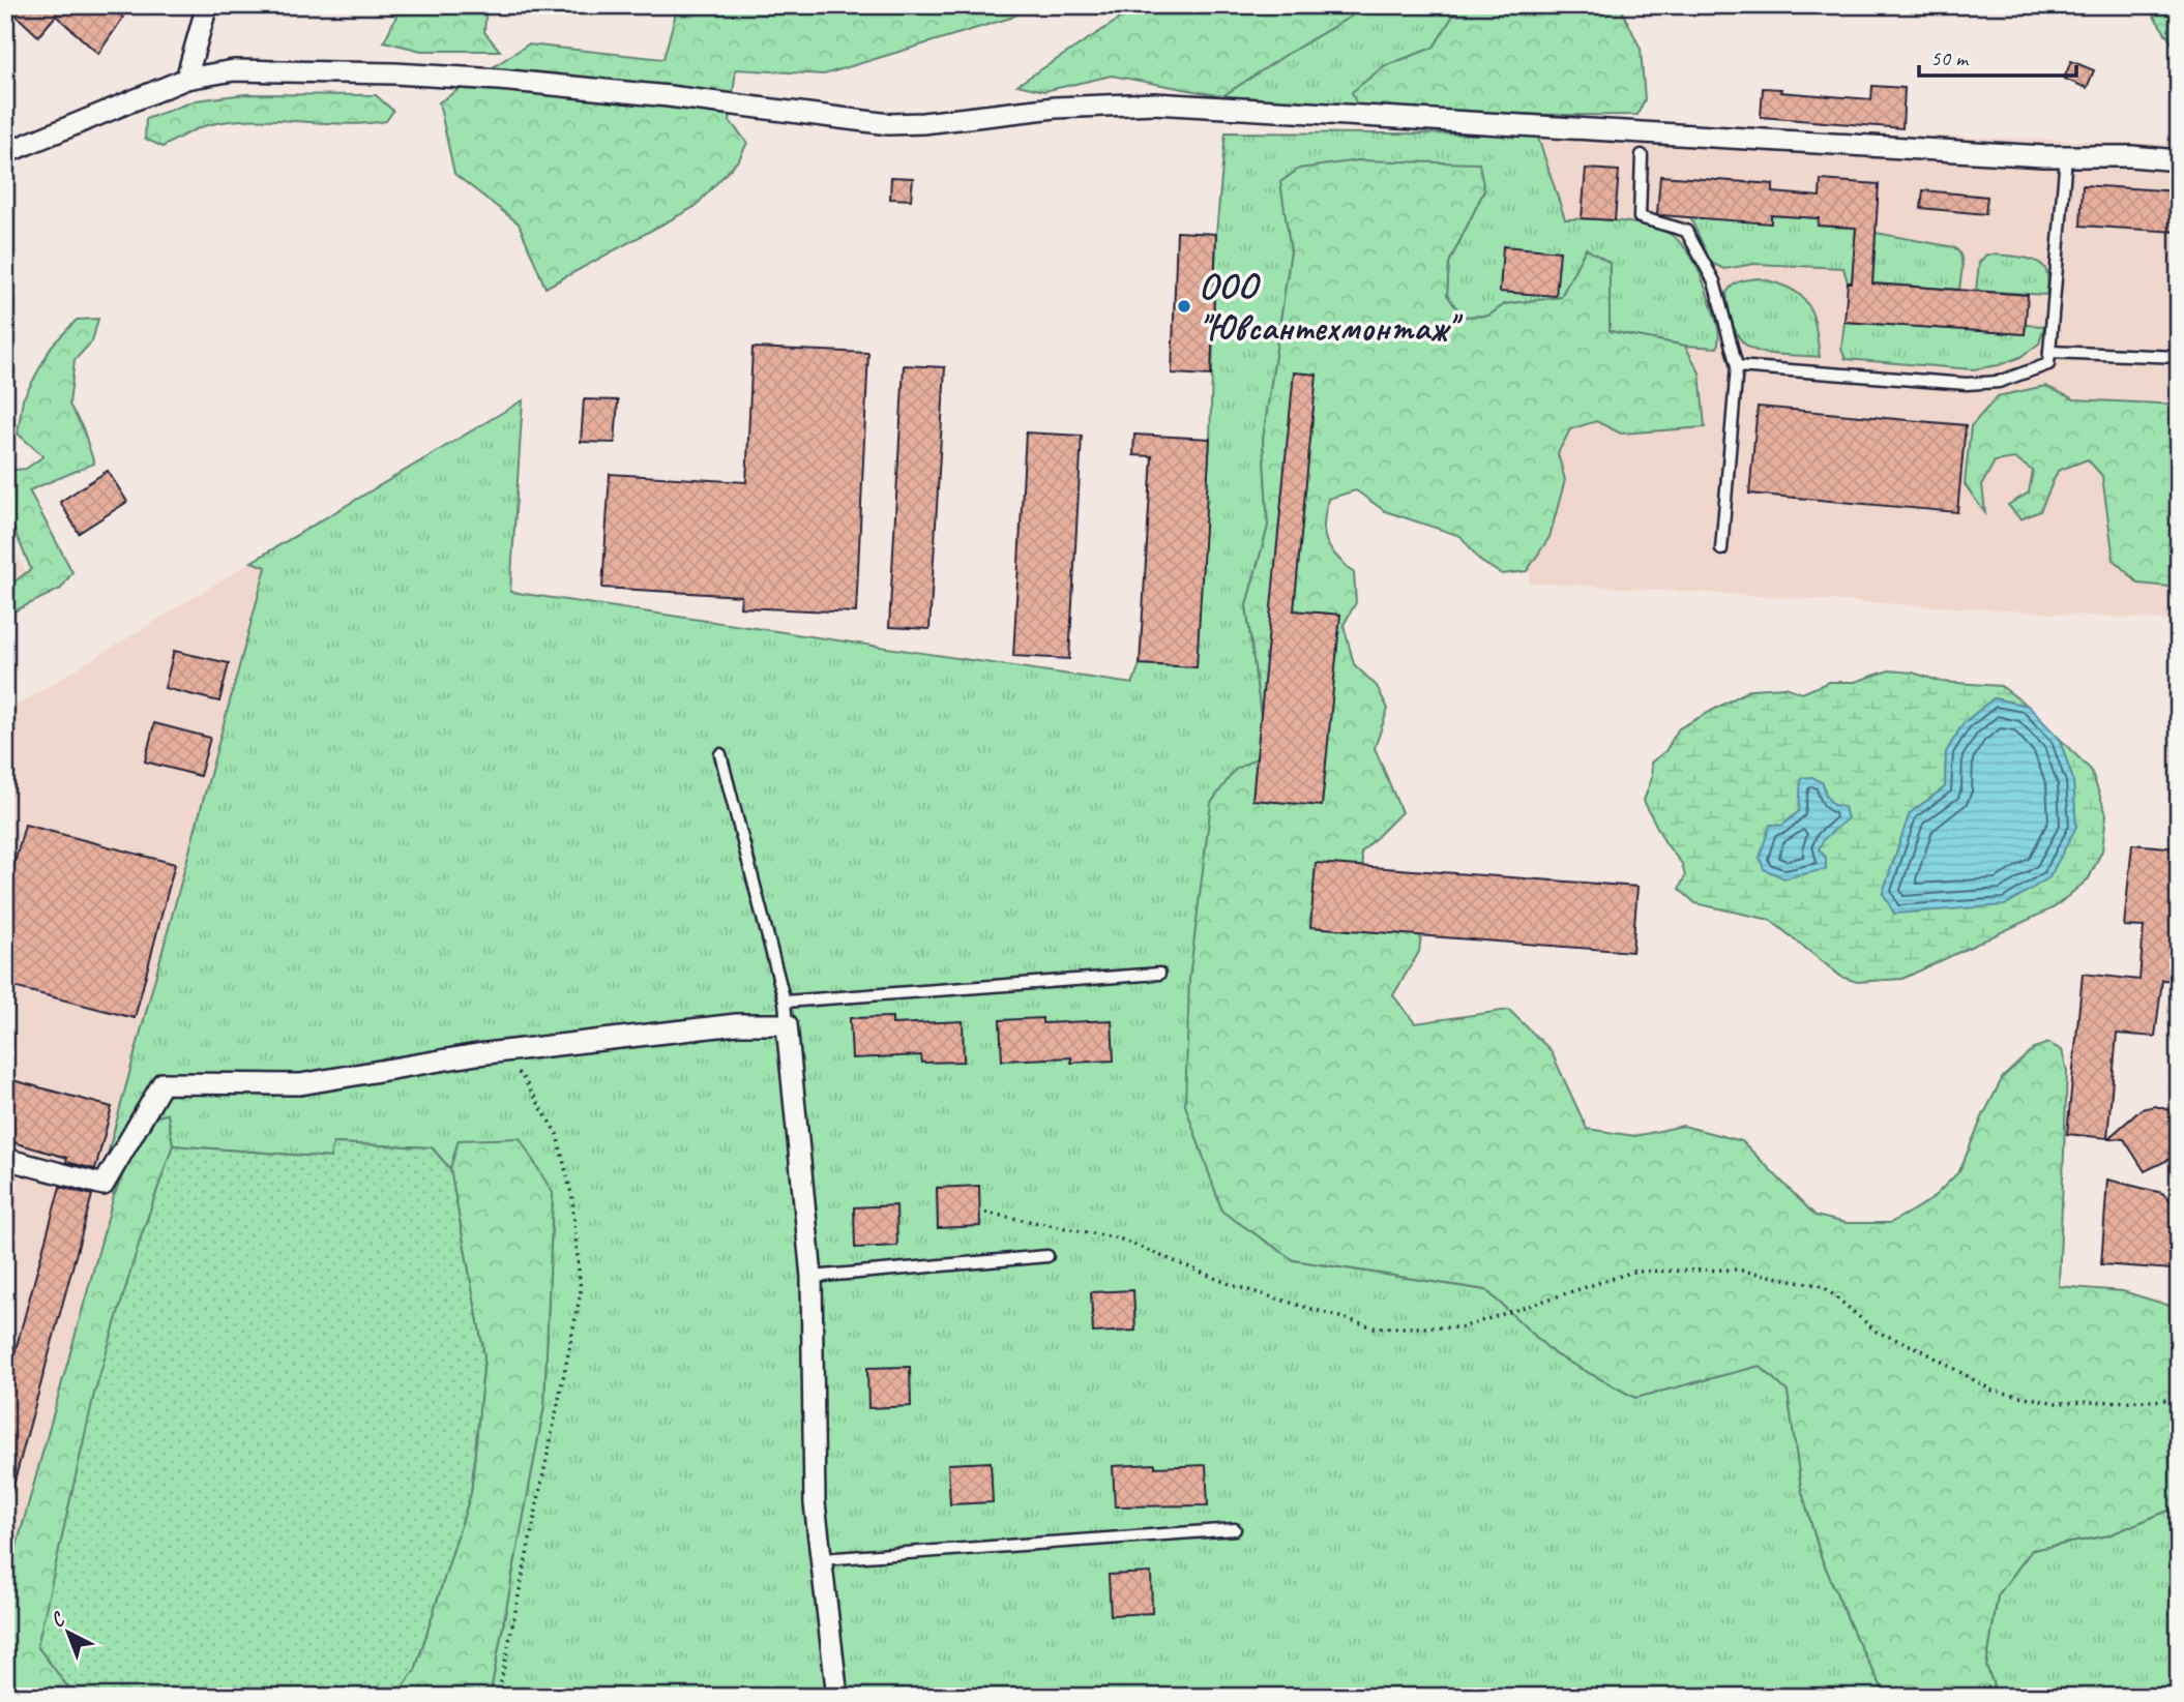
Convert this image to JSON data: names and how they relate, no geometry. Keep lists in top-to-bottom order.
{
  "places": ["ООО \"Ювсантехмонтаж\""],
  "scale_bar": "50 m",
  "north": "top left"
}
